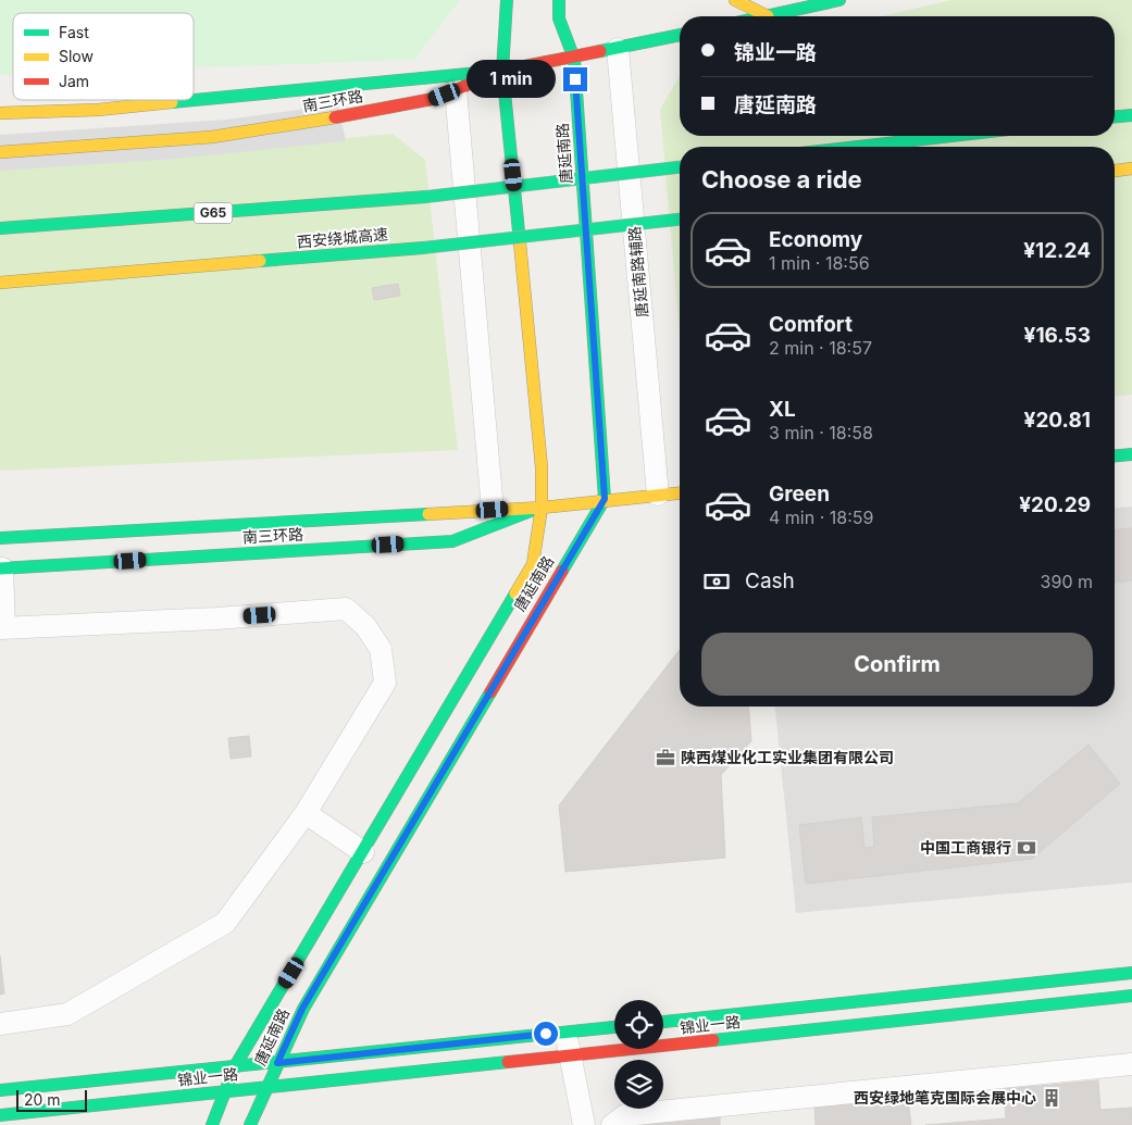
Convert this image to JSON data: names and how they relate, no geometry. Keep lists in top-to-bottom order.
{
  "streets": {
    "main road": [
      "南三环路",
      "唐延南路",
      "G65",
      "西安绕城高速",
      "锦业一路"
    ],
    "street": ["唐延南路辅路"]
  },
  "crossings": [
    ["南三环路", "唐延南路"],
    ["南三环路", "唐延南路辅路"],
    ["唐延南路", "锦业一路"]
  ],
  "places": {
    "office": ["陕西煤业化工实业集团有限公司"],
    "bank": ["中国工商银行"],
    "building": ["西安绿地笔克国际会展中心"]
  },
  "legend": ["Fast", "Slow", "Jam"],
  "scale_bar": "20 m",
  "page": {
    "banner": ["锦业一路", "唐延南路"],
    "bubble": "1 min",
    "heading": "Choose a ride",
    "list": [
      {
        "name": "Economy",
        "note": "1 min · 18:56",
        "value": "¥12.24"
      },
      {
        "name": "Comfort",
        "note": "2 min · 18:57",
        "value": "¥16.53"
      },
      {
        "name": "XL",
        "note": "3 min · 18:58",
        "value": "¥20.81"
      },
      {
        "name": "Green",
        "note": "4 min · 18:59",
        "value": "¥20.29"
      }
    ],
    "pay": ["Cash", "390 m"],
    "buttons": "Confirm",
    "scale": "20 m"
  }
}
